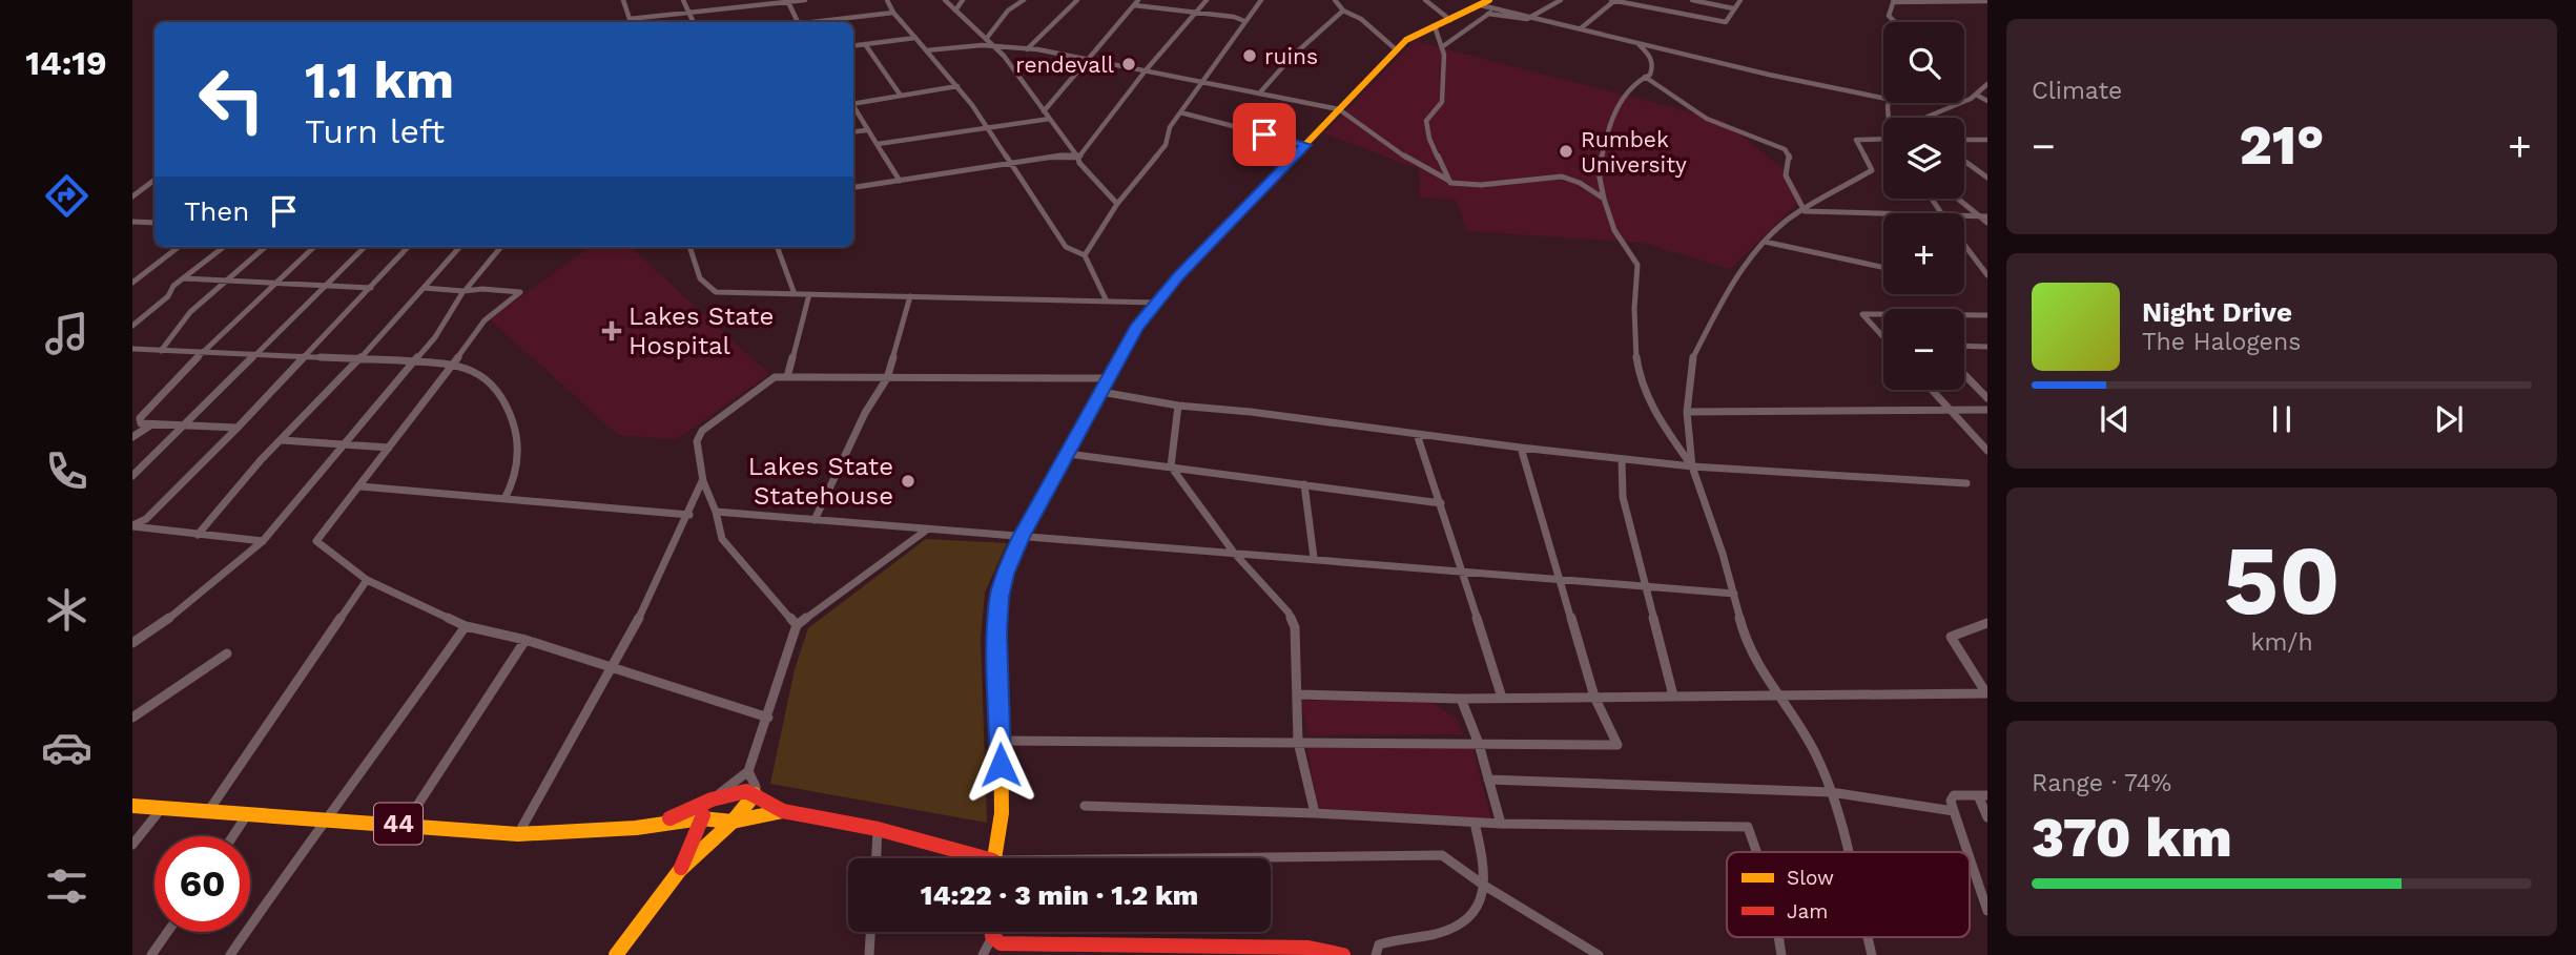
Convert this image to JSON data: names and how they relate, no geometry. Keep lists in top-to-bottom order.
{
  "streets": {
    "main road": ["44"]
  },
  "places": {
    "other": [
      "ruins",
      "rendevall",
      "Rumbek University",
      "Lakes State Statehouse"
    ],
    "health": ["Lakes State Hospital"]
  },
  "legend": ["Slow", "Jam"],
  "page": {
    "tabs": "14:19",
    "tile": [
      "Climate",
      ["50", "km/h"],
      ["Range · 74%", "370 km"]
    ],
    "map_buttons": ["+", "−"],
    "turn": ["1.1 km", "Turn left"],
    "heat": ["−", "21°", "+"],
    "then": "Then",
    "song": ["Night Drive", "The Halogens"],
    "limit": "60",
    "trip": "14:22 · 3 min · 1.2 km"
  }
}
